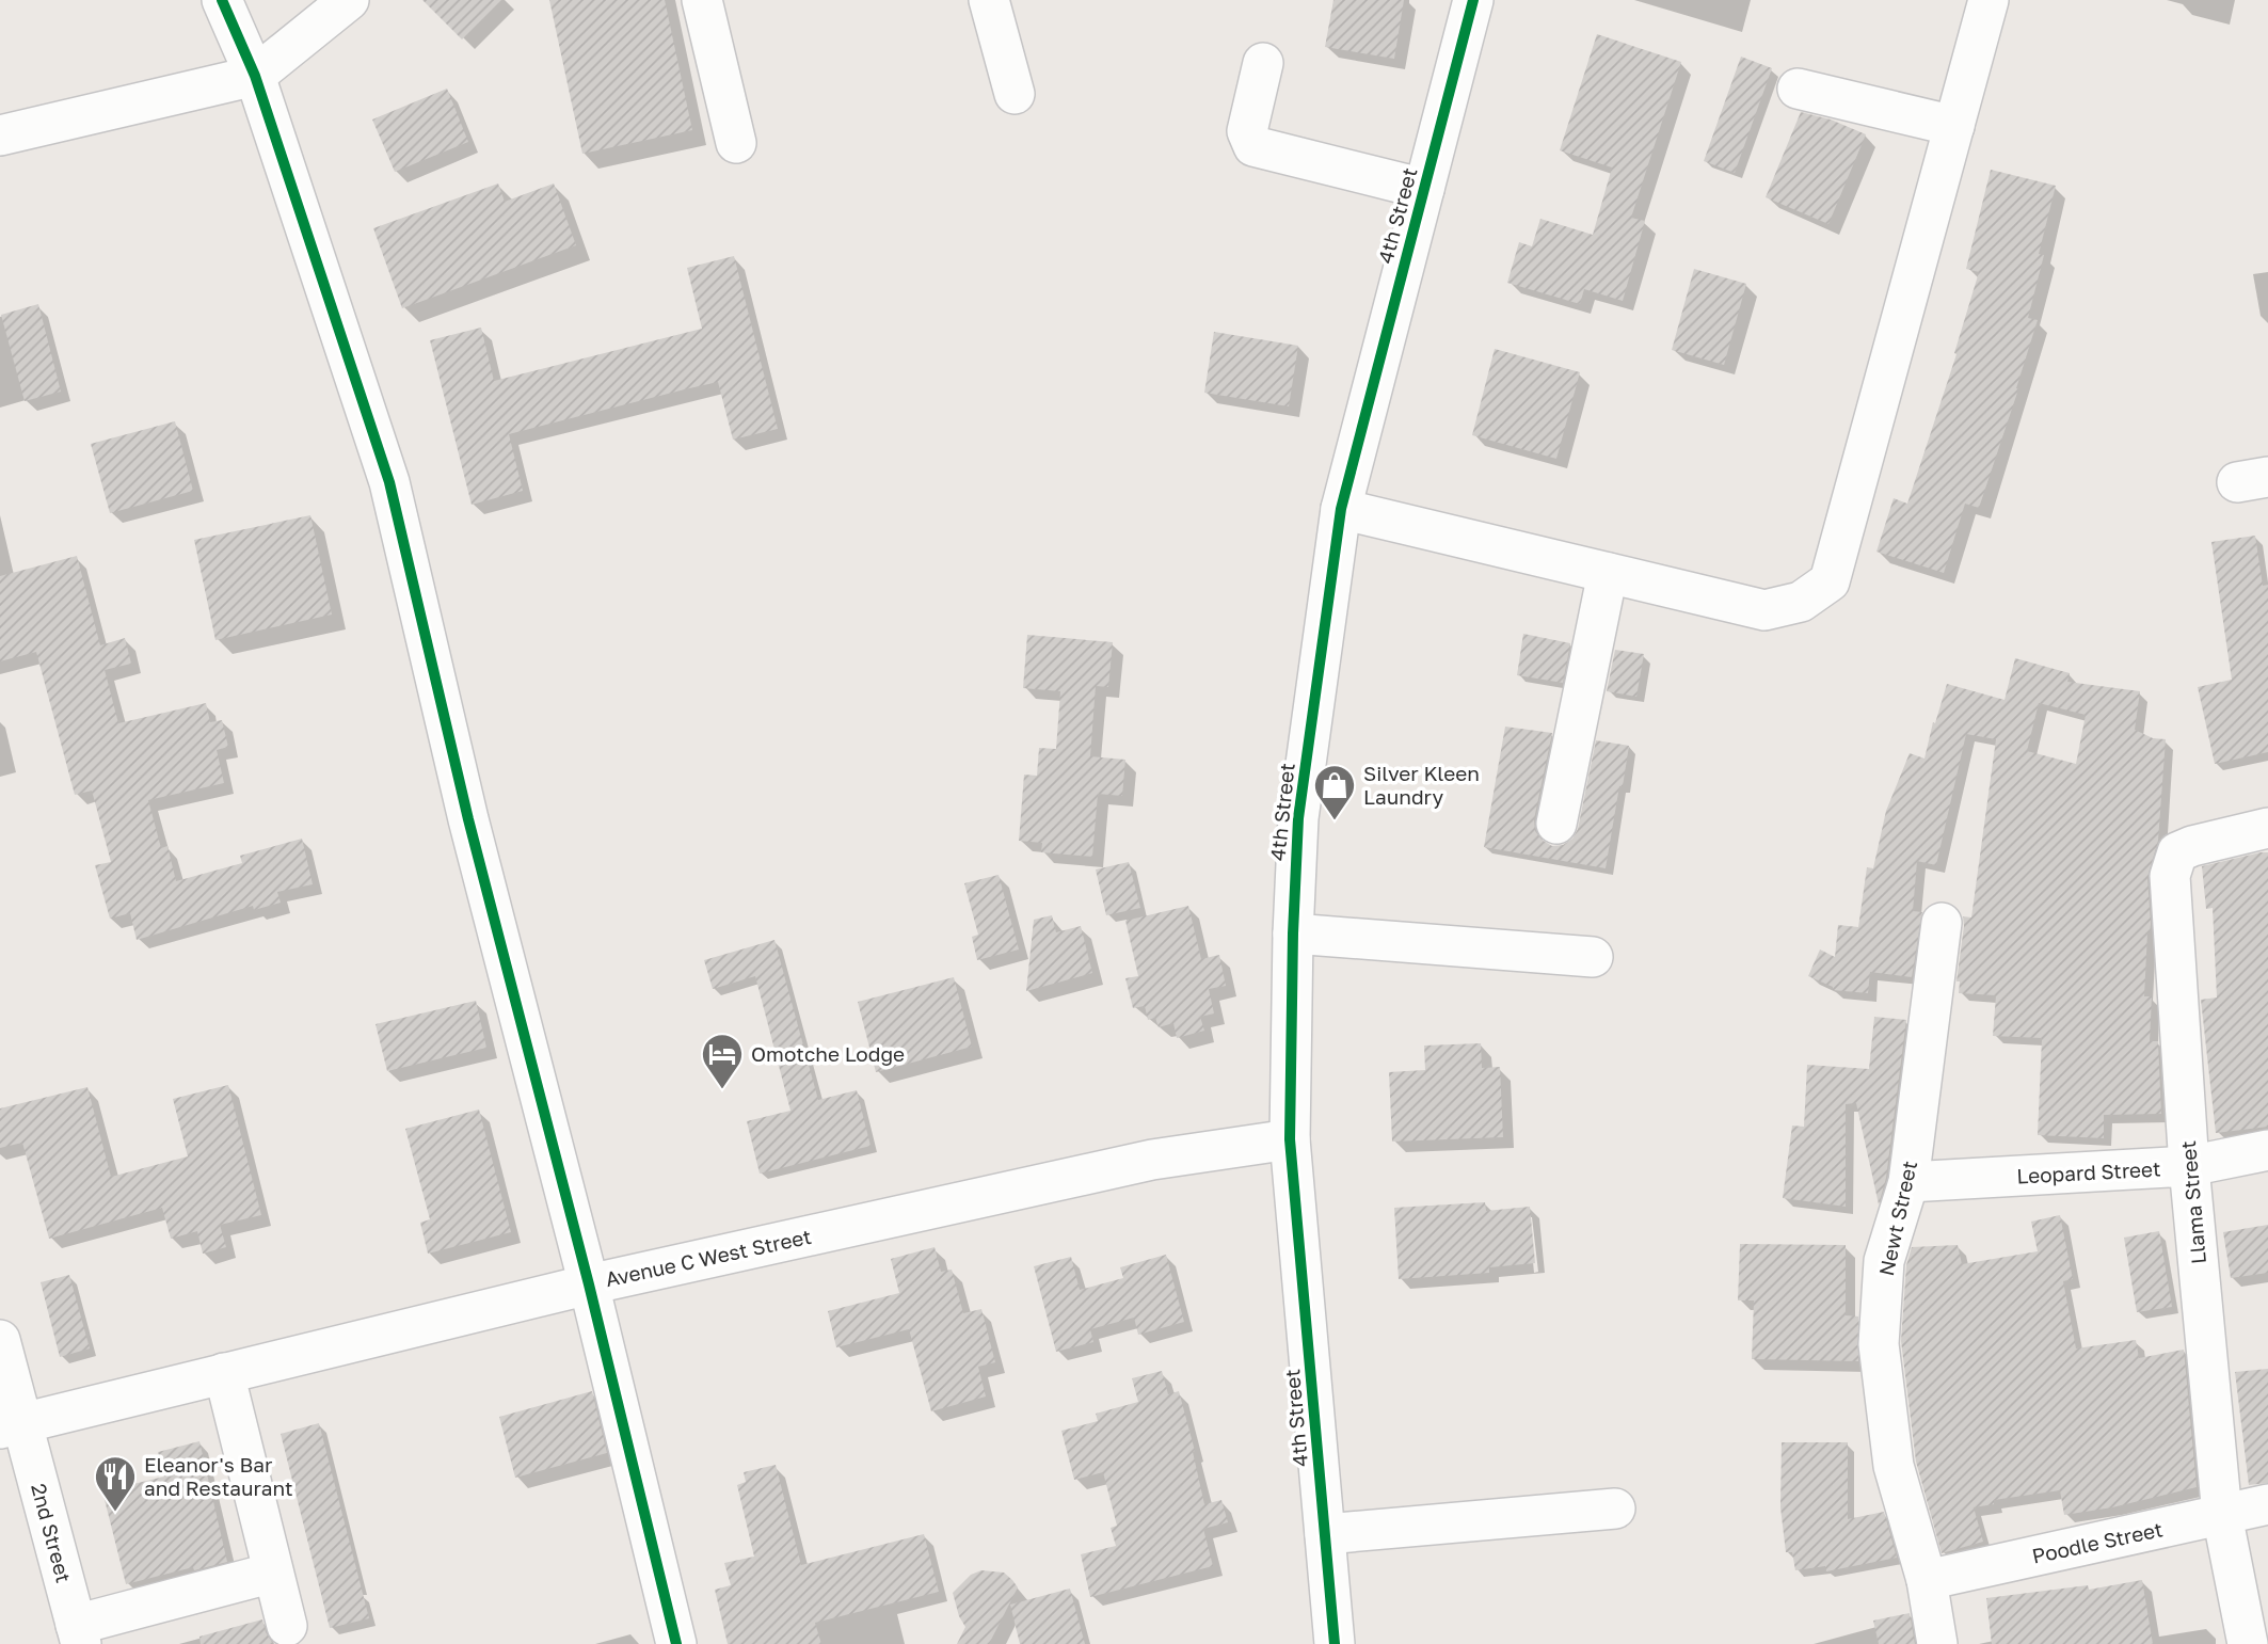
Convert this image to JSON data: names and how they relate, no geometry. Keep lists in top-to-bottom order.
{
  "streets": {
    "street": [
      "4th Street",
      "Leopard Street",
      "Llama Street",
      "Newt Street",
      "Avenue C West Street",
      "2nd Street",
      "Poodle Street"
    ]
  },
  "crossings": [
    ["4th Street", "Avenue C West Street"],
    ["Leopard Street", "Llama Street"],
    ["Leopard Street", "Newt Street"],
    ["Llama Street", "Poodle Street"],
    ["Newt Street", "Poodle Street"],
    ["Avenue C West Street", "2nd Street"]
  ],
  "places": {
    "shop": ["Silver Kleen Laundry"],
    "hotel": ["Omotche Lodge"],
    "restaurant": ["Eleanor's Bar and Restaurant"]
  }
}
